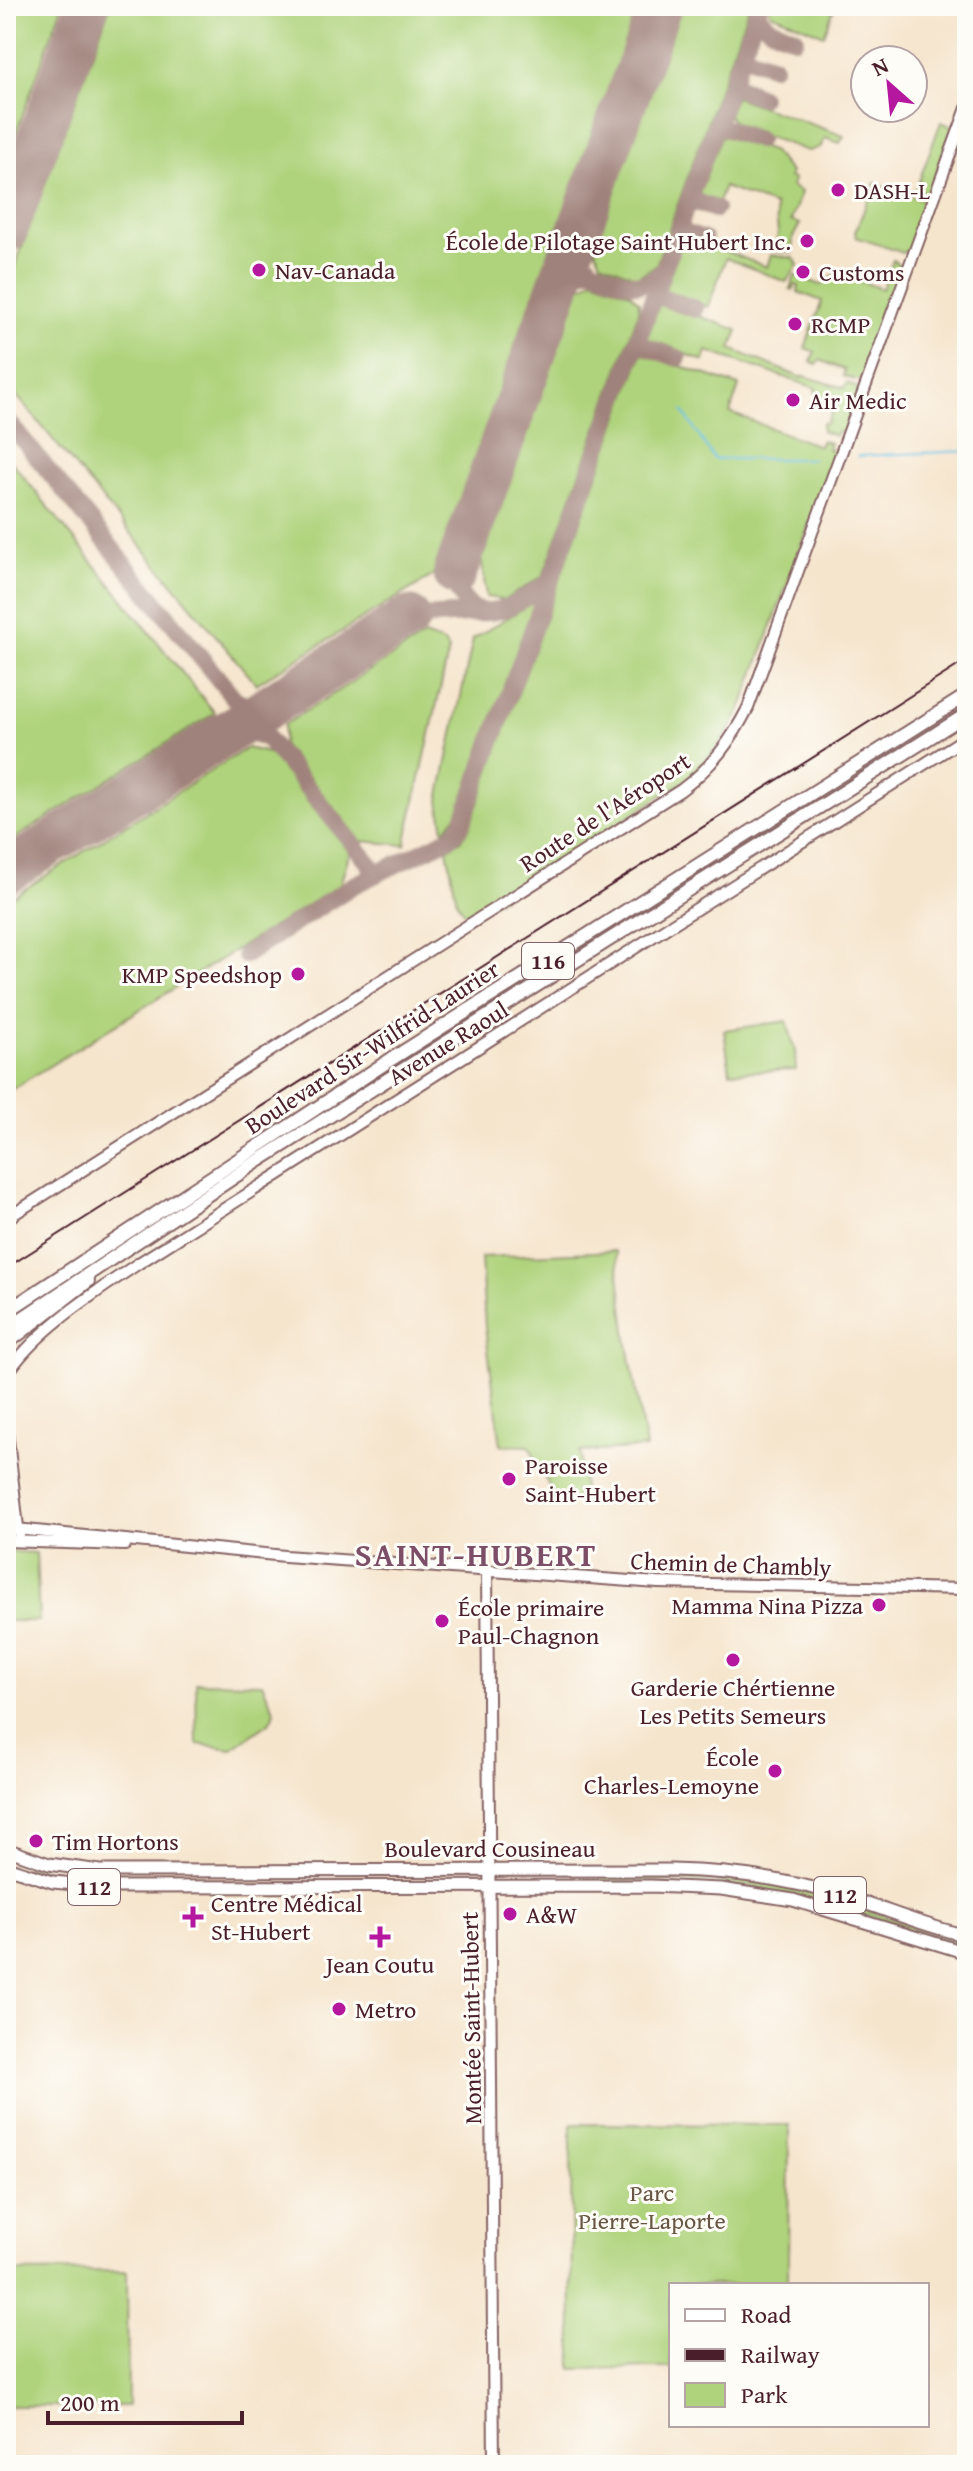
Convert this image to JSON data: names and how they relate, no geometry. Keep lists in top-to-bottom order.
{
  "streets": {
    "highway": ["116", "Boulevard Sir-Wilfrid-Laurier"],
    "main road": ["Boulevard Cousineau", "112"],
    "street": [
      "Route de l'Aéroport",
      "Avenue Raoul",
      "Chemin de Chambly",
      "Montée Saint-Hubert"
    ]
  },
  "crossings": [
    ["Chemin de Chambly", "Montée Saint-Hubert"],
    ["Boulevard Cousineau", "Montée Saint-Hubert"]
  ],
  "districts": ["SAINT-HUBERT"],
  "parks": ["Parc Pierre-Laporte"],
  "places": {
    "other": [
      "DASH-L",
      "École de Pilotage Saint Hubert Inc.",
      "Nav-Canada",
      "Customs",
      "RCMP",
      "Air Medic",
      "KMP Speedshop",
      "Paroisse Saint-Hubert",
      "Mamma Nina Pizza",
      "École primaire Paul-Chagnon",
      "Garderie Chértienne Les Petits Semeurs",
      "École Charles-Lemoyne",
      "Tim Hortons",
      "A&W",
      "Metro"
    ],
    "health": ["Centre Médical St-Hubert", "Jean Coutu"]
  },
  "legend": ["Road", "Railway", "Park"],
  "scale_bar": "200 m",
  "north": "top left"
}
